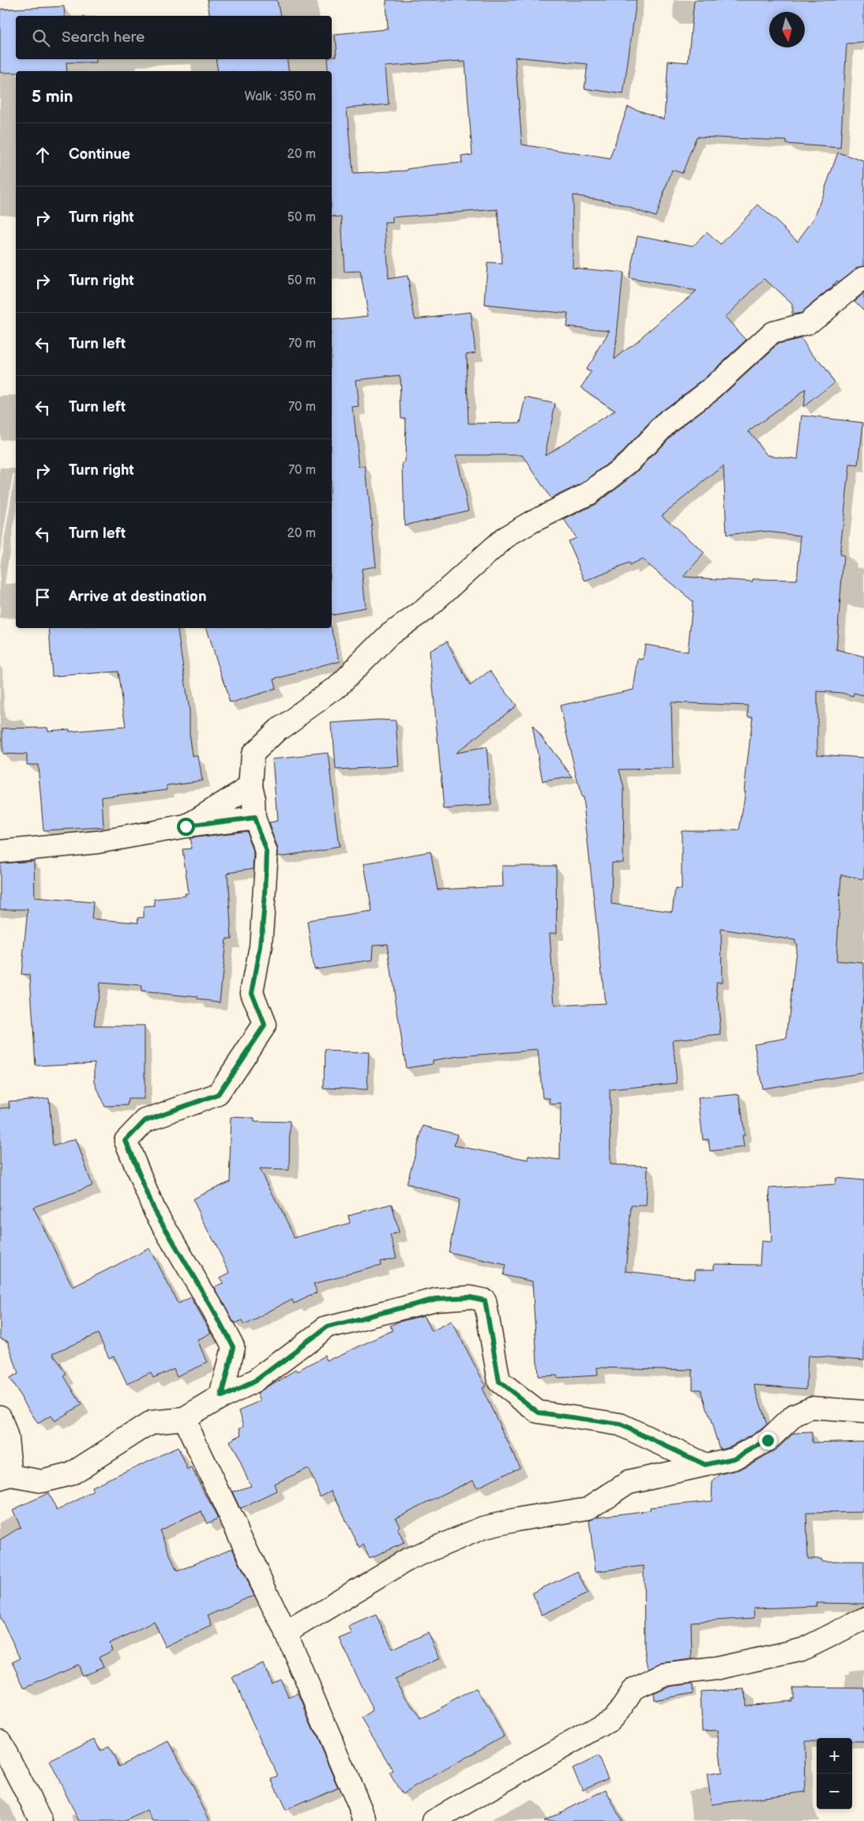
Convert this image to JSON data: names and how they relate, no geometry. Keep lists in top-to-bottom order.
{
  "north": "bottom",
  "page": {
    "search": "Search here",
    "heading": ["5 min", "Walk · 350 m"],
    "list": [
      ["Continue", "20 m"],
      ["Turn right", "50 m"],
      ["Turn right", "50 m"],
      ["Turn left", "70 m"],
      ["Turn left", "70 m"],
      ["Turn right", "70 m"],
      ["Turn left", "20 m"],
      "Arrive at destination"
    ],
    "map_buttons": ["+", "−"]
  }
}
